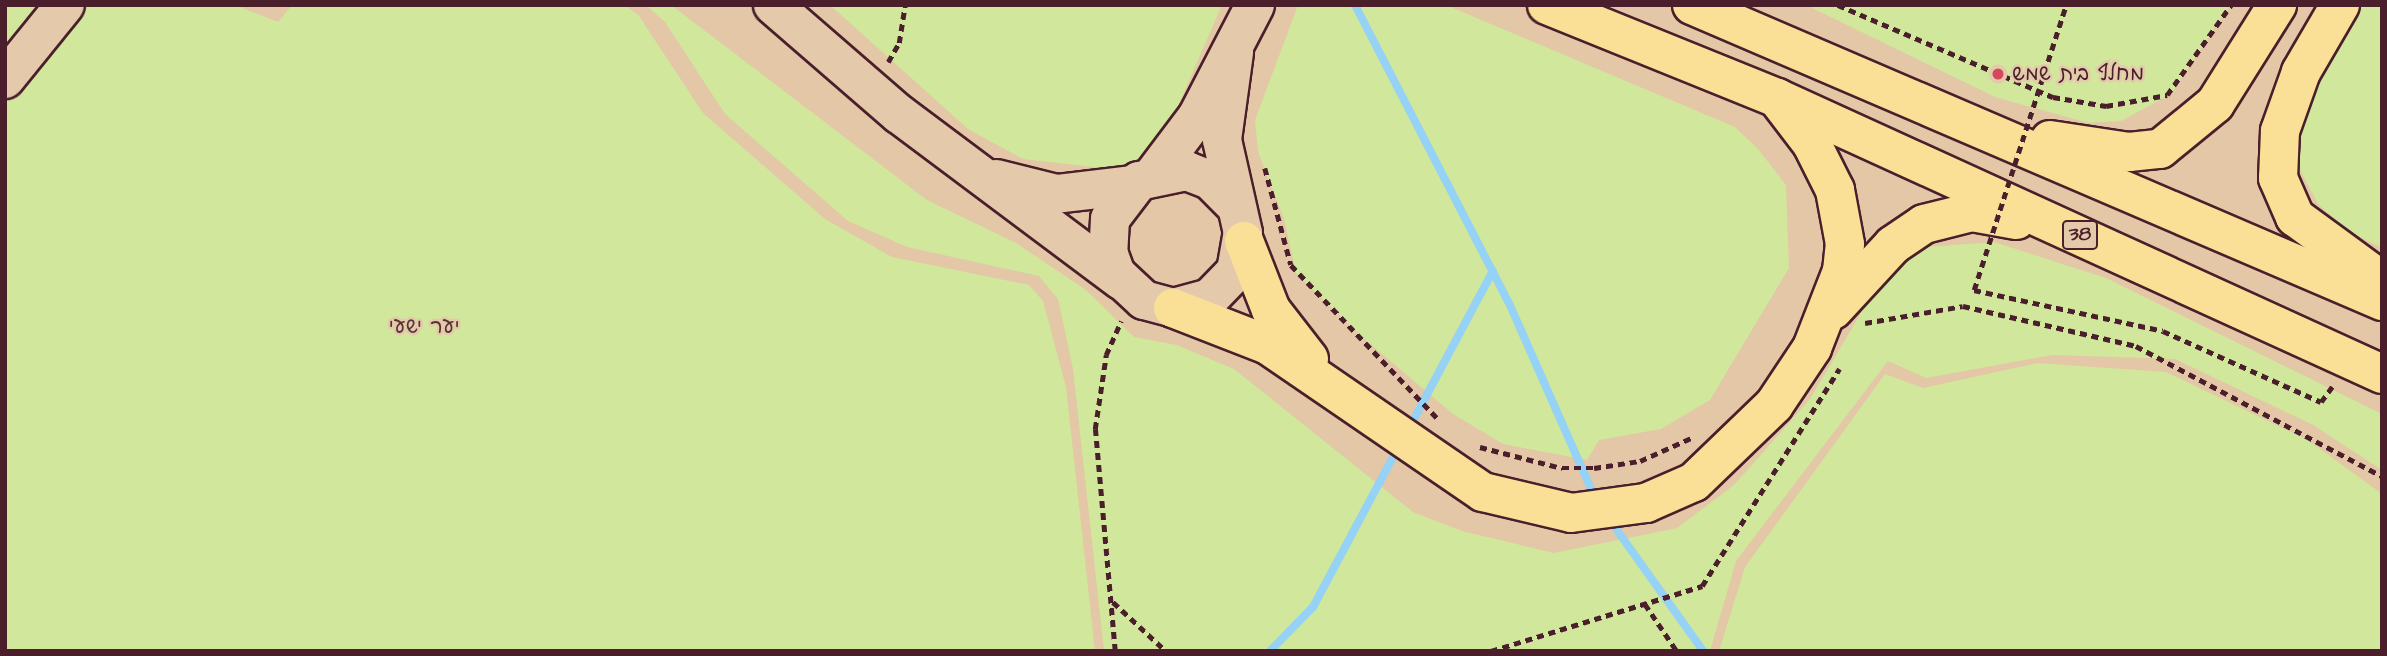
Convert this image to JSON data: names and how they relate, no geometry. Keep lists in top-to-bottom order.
{
  "streets": {
    "highway": ["38"]
  },
  "parks": ["יער ישעי"],
  "places": ["מחלף בית שמש"]
}
